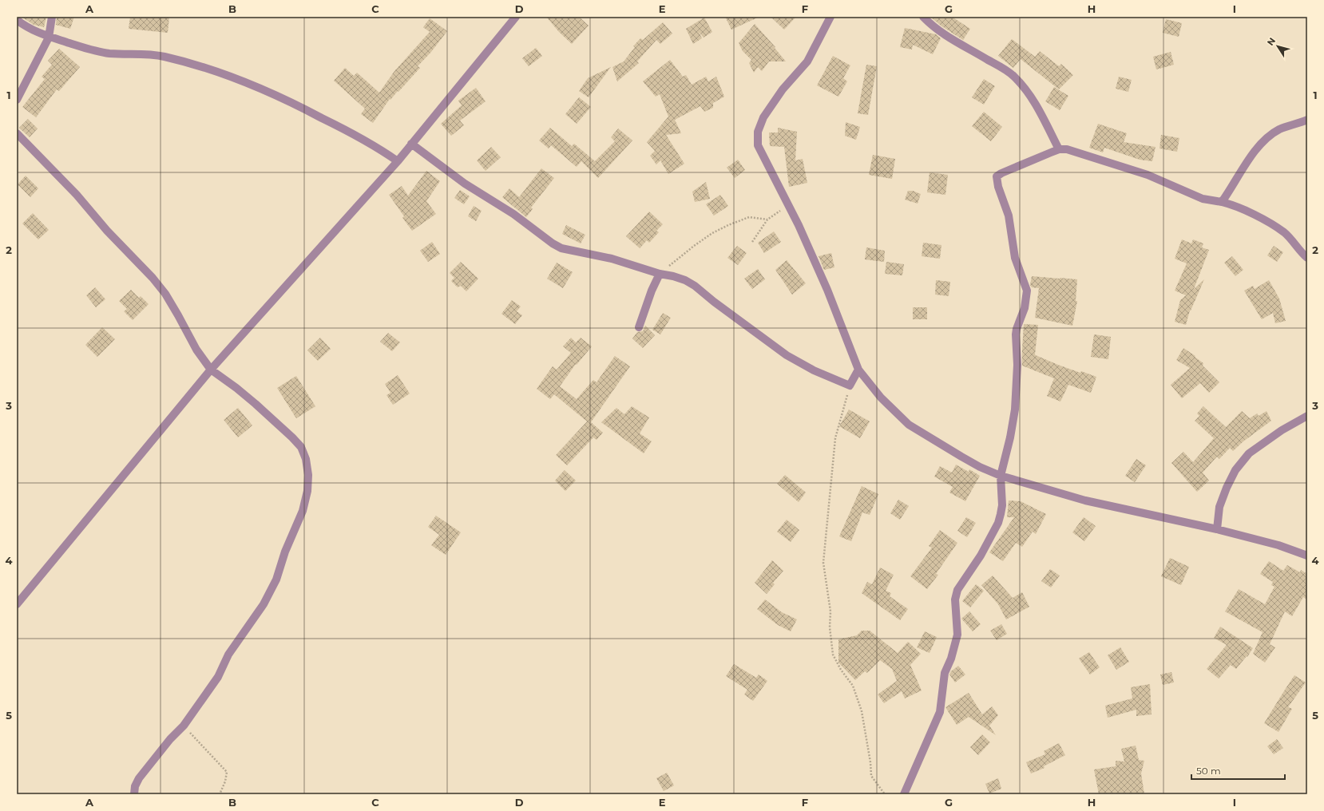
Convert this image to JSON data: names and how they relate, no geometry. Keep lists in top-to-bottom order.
{
  "scale_bar": "50 m",
  "north": "top left",
  "grid": {
    "columns": [
      "A",
      "B",
      "C",
      "D",
      "E",
      "F",
      "G",
      "H",
      "I"
    ],
    "rows": [
      "1",
      "2",
      "3",
      "4",
      "5"
    ]
  }
}
